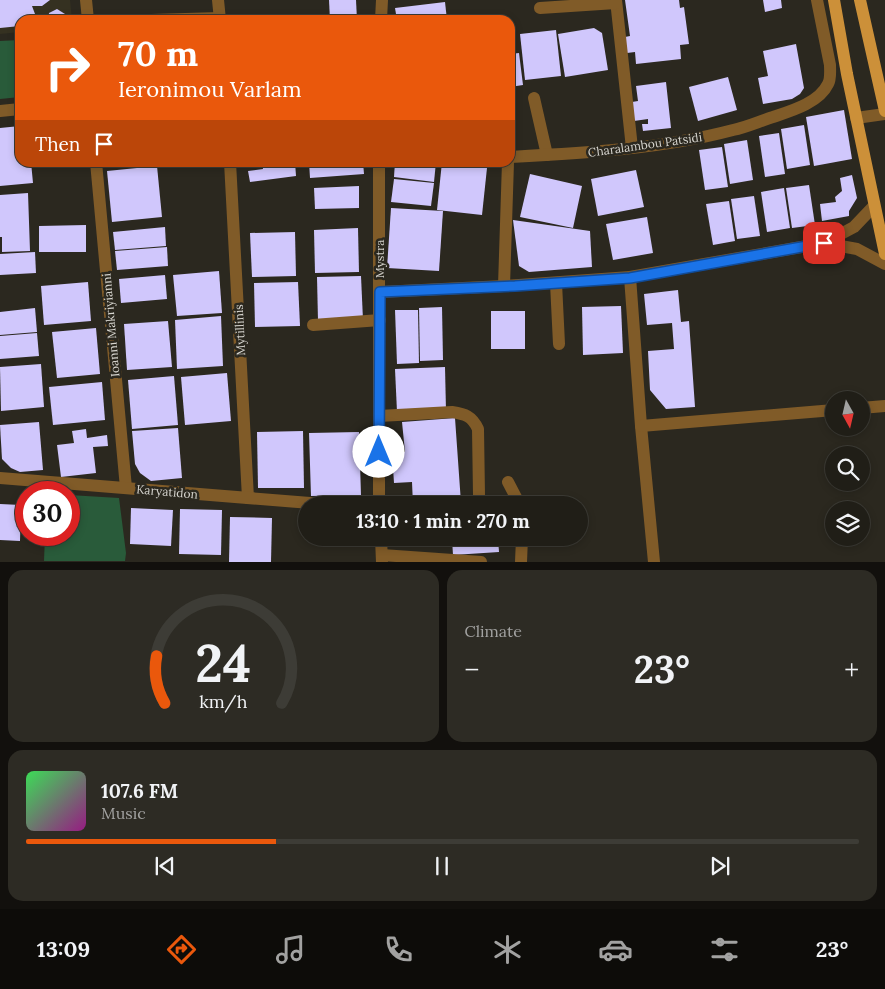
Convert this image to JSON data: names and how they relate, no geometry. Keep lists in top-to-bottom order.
{
  "streets": {
    "street": [
      "Charalambou Patsidi",
      "Mystra",
      "Ioanni Makriyianni",
      "Mytillinis",
      "Karyatidon"
    ]
  },
  "crossings": [
    ["Ioanni Makriyianni", "Karyatidon"],
    ["Mytillinis", "Karyatidon"]
  ],
  "north": "bottom",
  "page": {
    "turn": ["70 m", "Ieronimou Varlam"],
    "then": "Then",
    "limit": "30",
    "trip": "13:10 · 1 min · 270 m",
    "tile": "Climate",
    "heat": ["−", "23°", "+"],
    "song": ["107.6 FM", "Music"],
    "tabs": ["13:09", "23°"],
    "gauge": ["24", "km/h"]
  }
}
